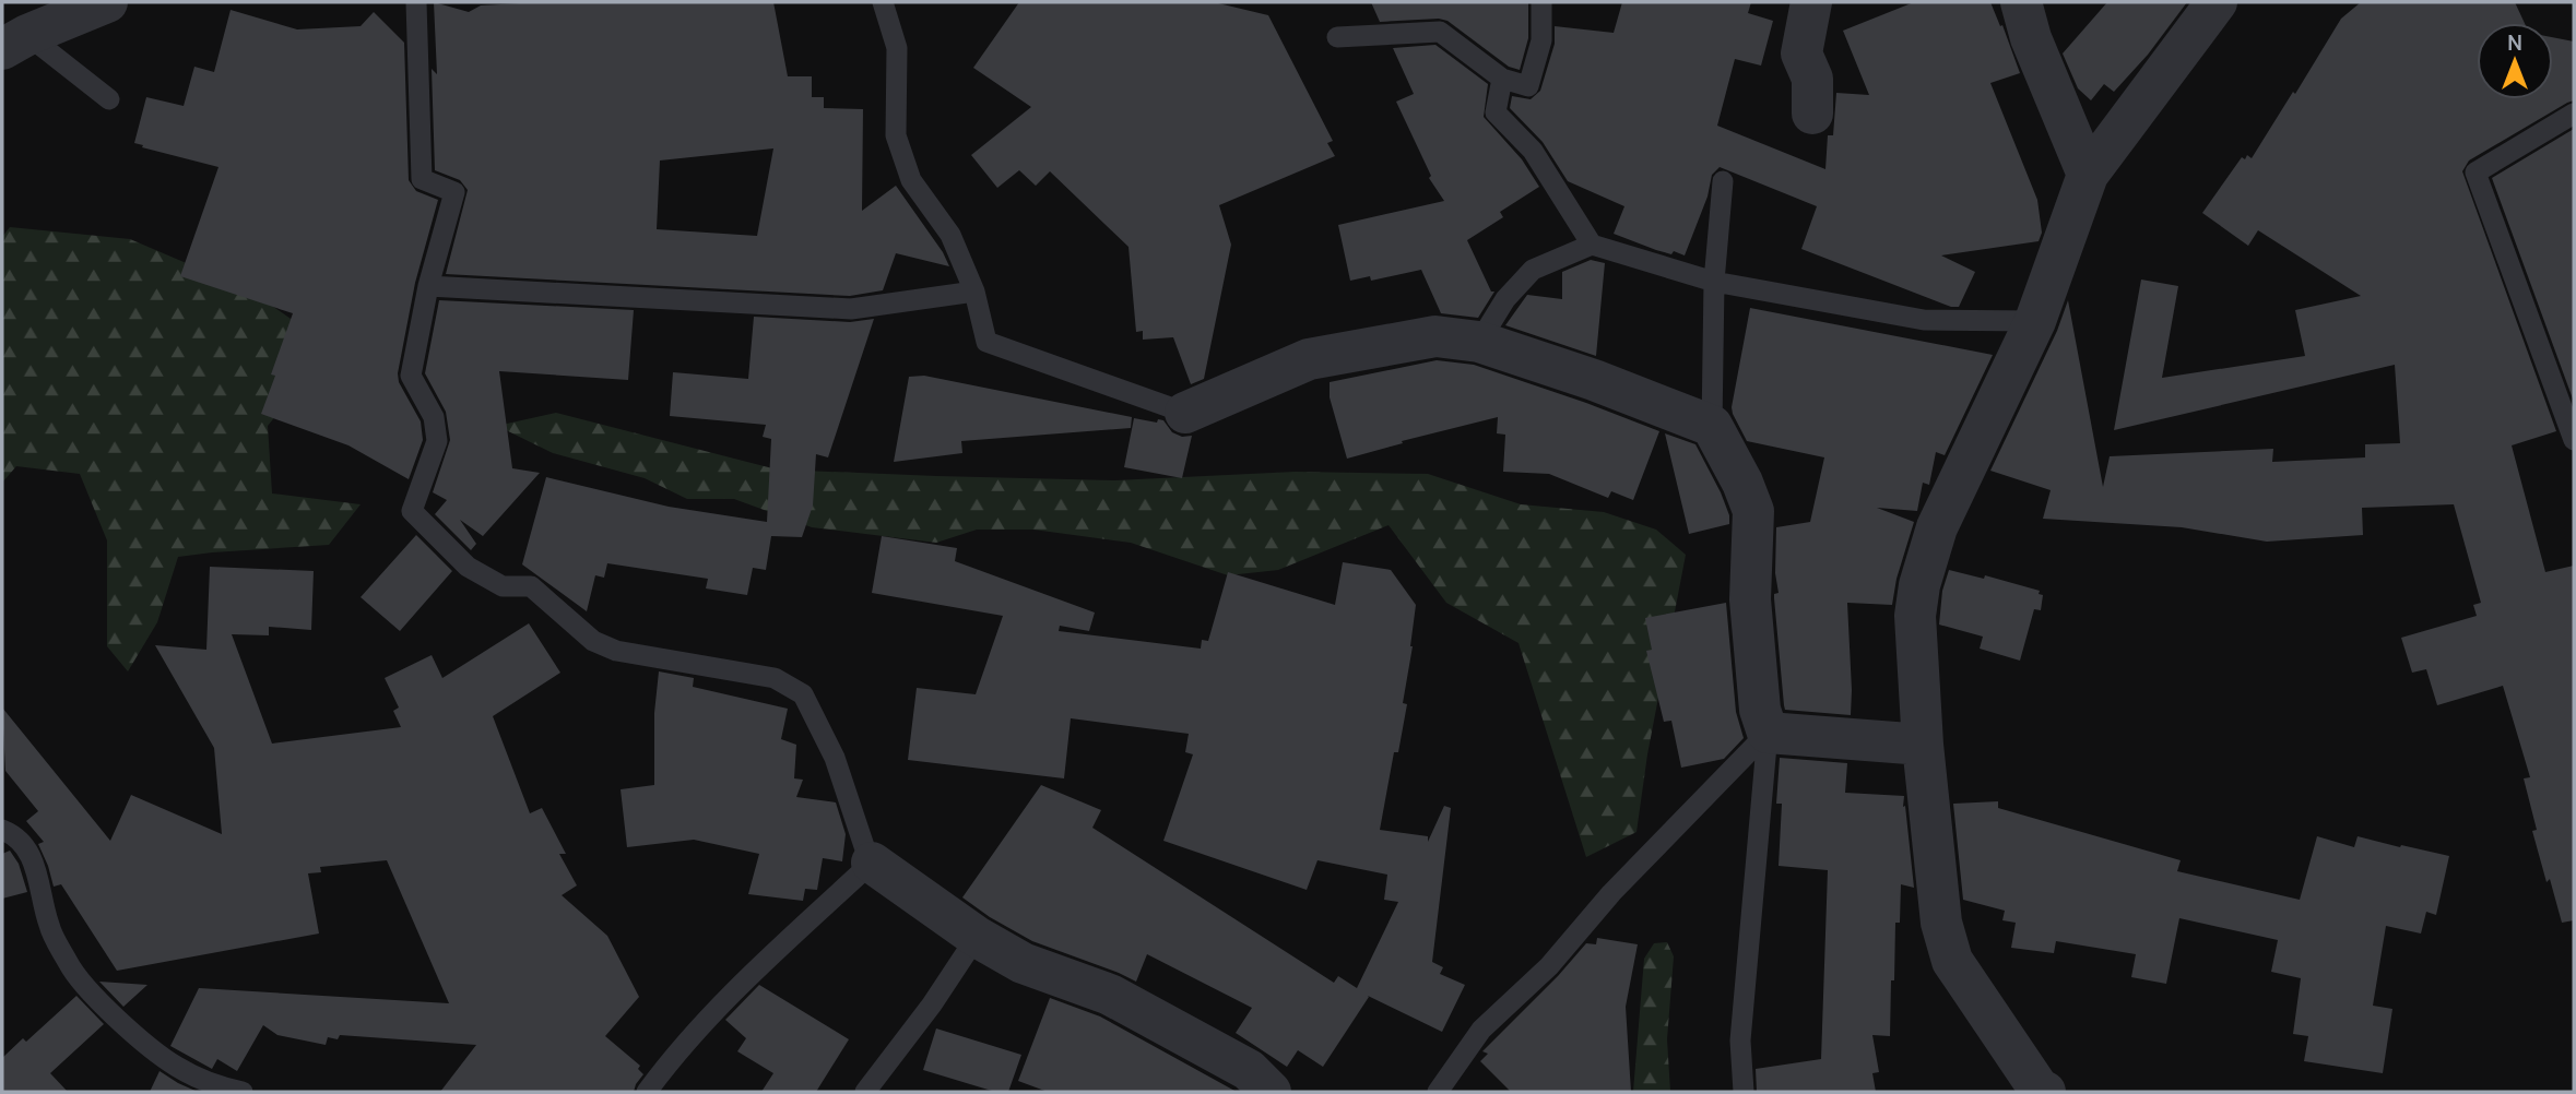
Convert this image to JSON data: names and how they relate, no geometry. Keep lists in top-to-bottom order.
{
  "north": "top"
}
